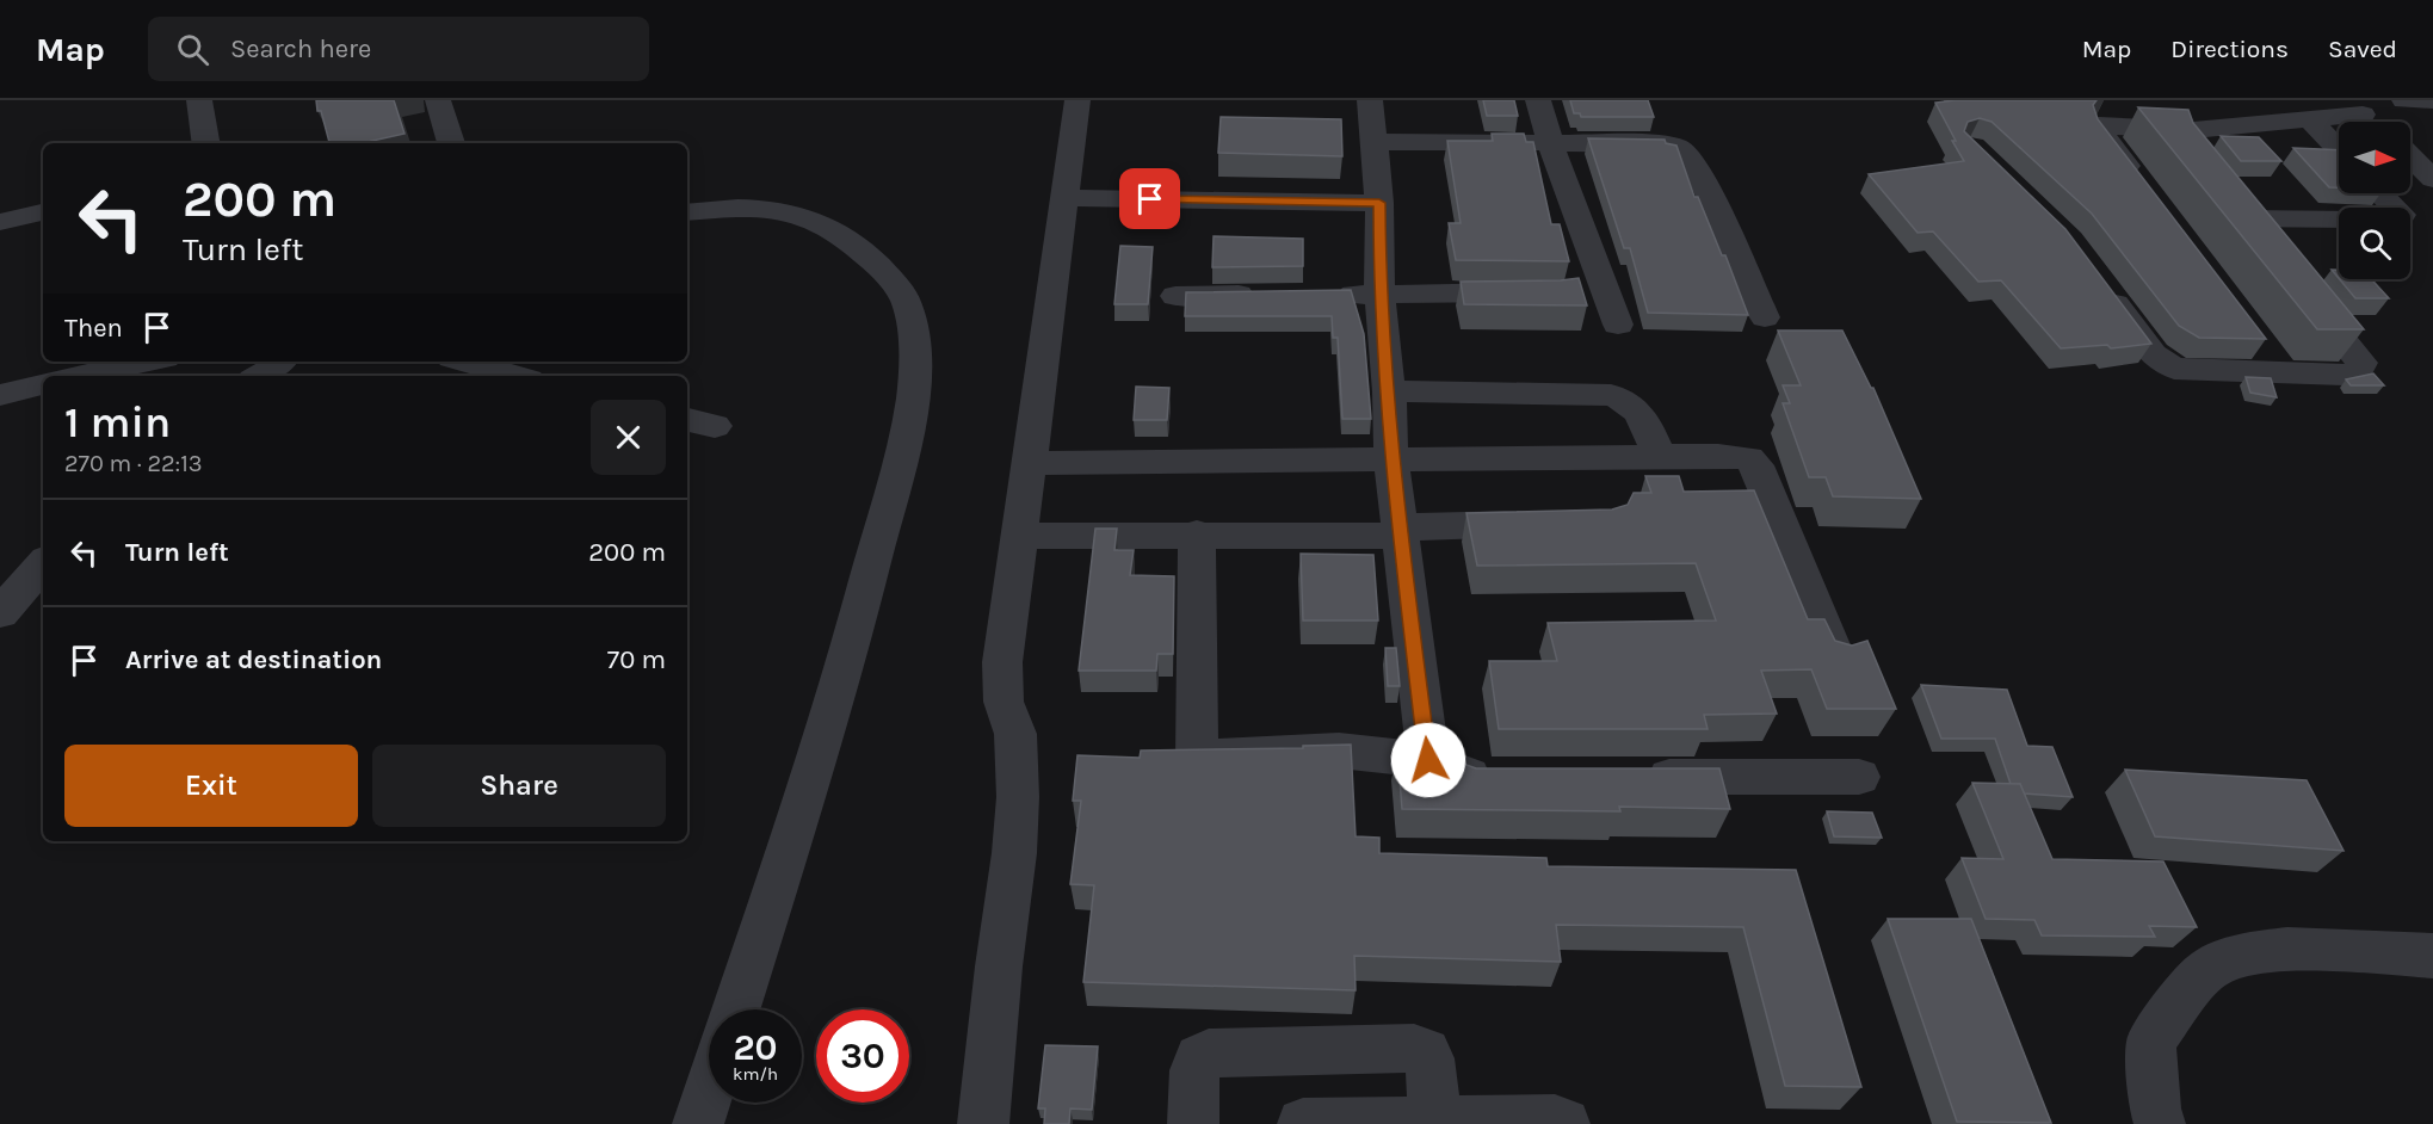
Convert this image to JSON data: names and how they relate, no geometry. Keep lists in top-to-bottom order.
{
  "north": "right",
  "page": {
    "header": "Map",
    "search": "Search here",
    "nav": ["Map", "Directions", "Saved"],
    "turn": ["200 m", "Turn left"],
    "then": "Then",
    "heading": ["1 min", "270 m · 22:13"],
    "list": [
      {
        "name": "Turn left",
        "value": "200 m"
      },
      {
        "name": "Arrive at destination",
        "value": "70 m"
      }
    ],
    "buttons": ["Exit", "Share"],
    "speed": "20 km/h",
    "limit": "30"
  }
}
